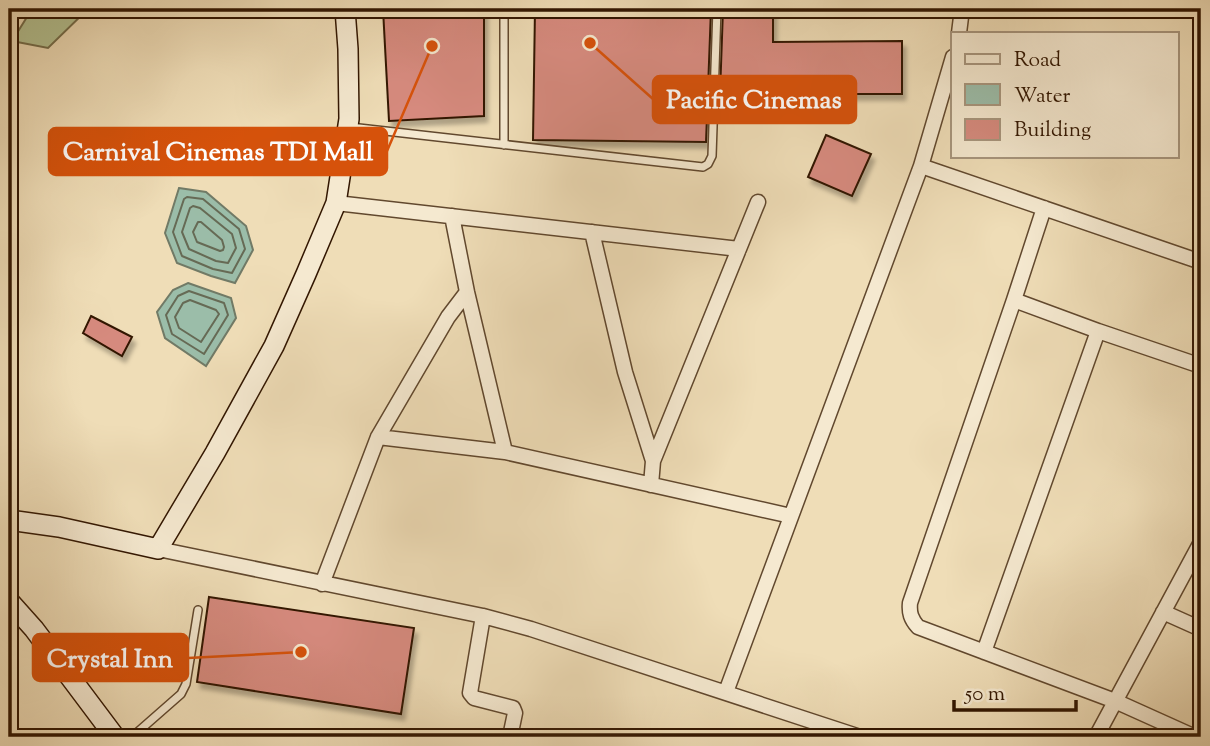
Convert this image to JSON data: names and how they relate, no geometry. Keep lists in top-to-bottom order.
{
  "places": ["Pacific Cinemas", "Carnival Cinemas TDI Mall", "Crystal Inn"],
  "legend": ["Road", "Water", "Building"],
  "scale_bar": "50 m"
}
